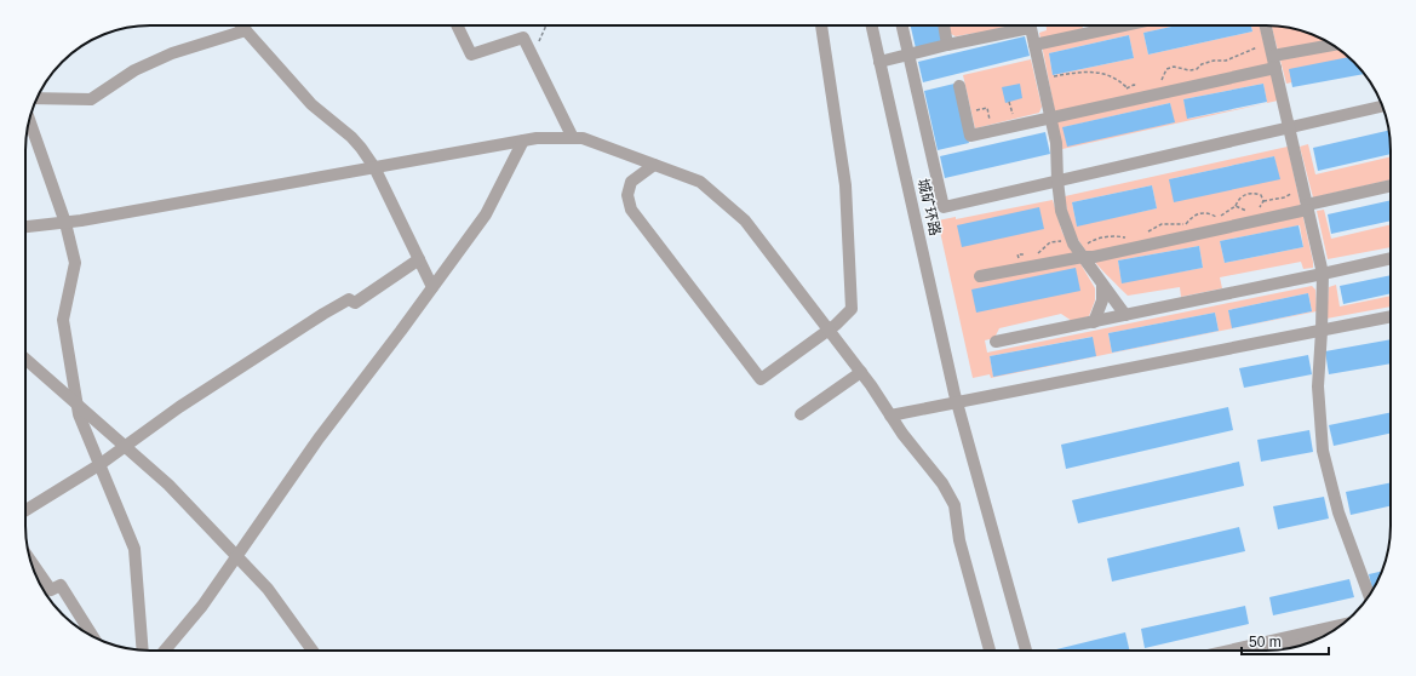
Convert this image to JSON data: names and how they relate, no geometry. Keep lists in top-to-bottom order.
{
  "streets": {
    "street": ["城矿环路"]
  },
  "scale_bar": "50 m"
}
